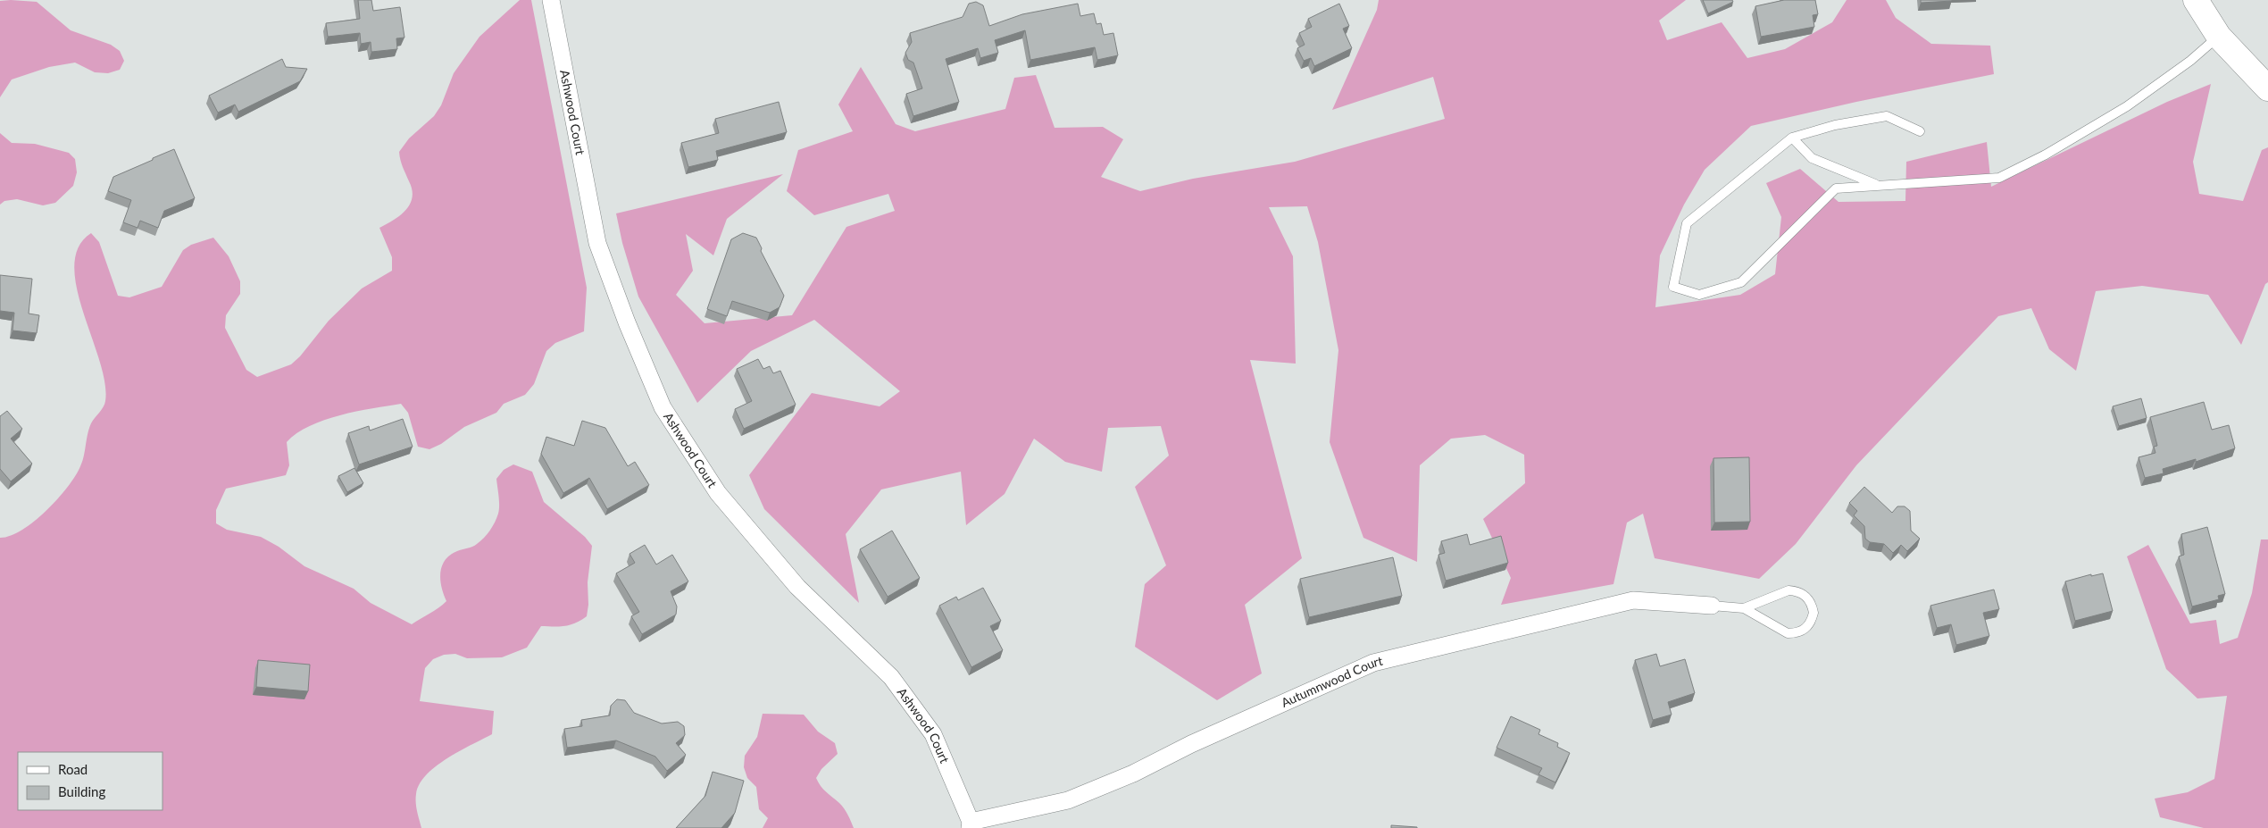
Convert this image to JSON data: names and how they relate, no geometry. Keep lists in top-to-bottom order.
{
  "streets": {
    "street": ["Ashwood Court", "Autumnwood Court"]
  },
  "crossings": [
    ["Ashwood Court", "Autumnwood Court"]
  ],
  "legend": ["Road", "Building"]
}
